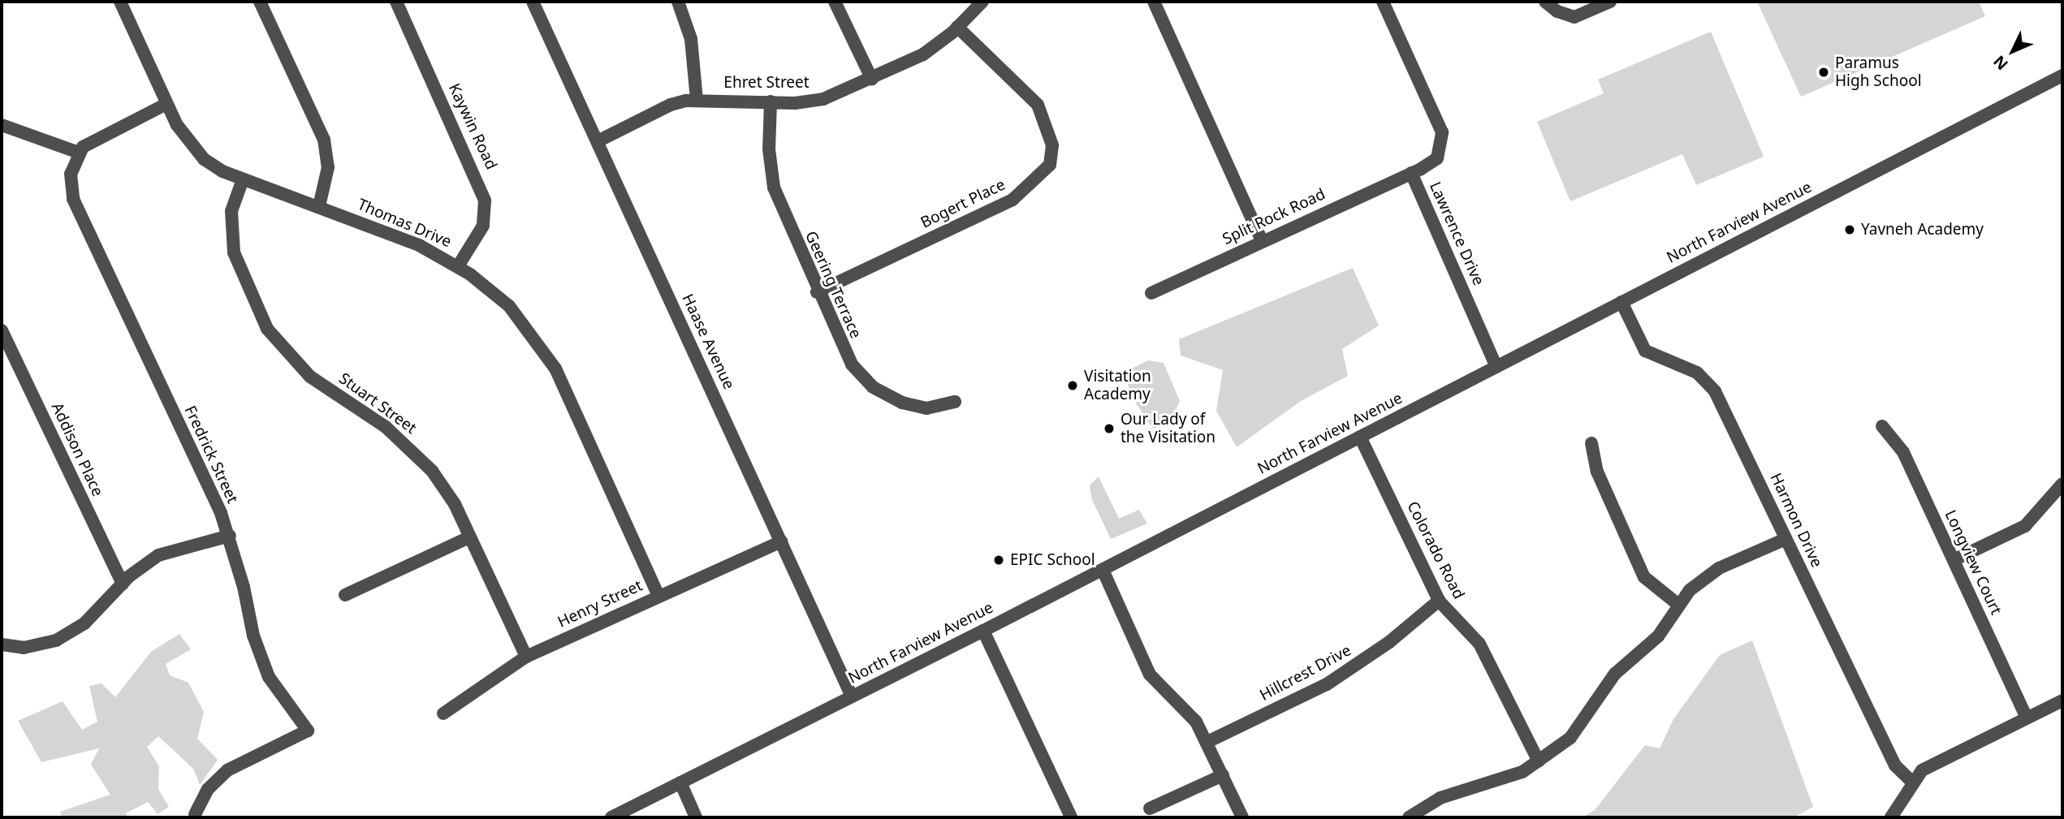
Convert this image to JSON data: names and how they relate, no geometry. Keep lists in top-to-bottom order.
{
  "streets": {
    "street": [
      "Ehret Street",
      "Kaywin Road",
      "Bogert Place",
      "Split Rock Road",
      "North Farview Avenue",
      "Thomas Drive",
      "Lawrence Drive",
      "Geering Terrace",
      "Haase Avenue",
      "Stuart Street",
      "Addison Place",
      "Fredrick Street",
      "Harmon Drive",
      "Colorado Road",
      "Longview Court",
      "Henry Street",
      "Hillcrest Drive"
    ]
  },
  "crossings": [
    ["Ehret Street", "Bogert Place"],
    ["Ehret Street", "Geering Terrace"],
    ["Ehret Street", "Haase Avenue"],
    ["Kaywin Road", "Thomas Drive"],
    ["Bogert Place", "Geering Terrace"],
    ["Split Rock Road", "Lawrence Drive"],
    ["North Farview Avenue", "Lawrence Drive"],
    ["North Farview Avenue", "Haase Avenue"],
    ["North Farview Avenue", "Harmon Drive"],
    ["North Farview Avenue", "Colorado Road"],
    ["Thomas Drive", "Stuart Street"],
    ["Thomas Drive", "Henry Street"],
    ["Haase Avenue", "Henry Street"],
    ["Stuart Street", "Henry Street"],
    ["Colorado Road", "Hillcrest Drive"]
  ],
  "places": [
    "Paramus High School",
    "Yavneh Academy",
    "Visitation Academy",
    "Our Lady of the Visitation",
    "EPIC School"
  ],
  "north": "bottom left"
}
